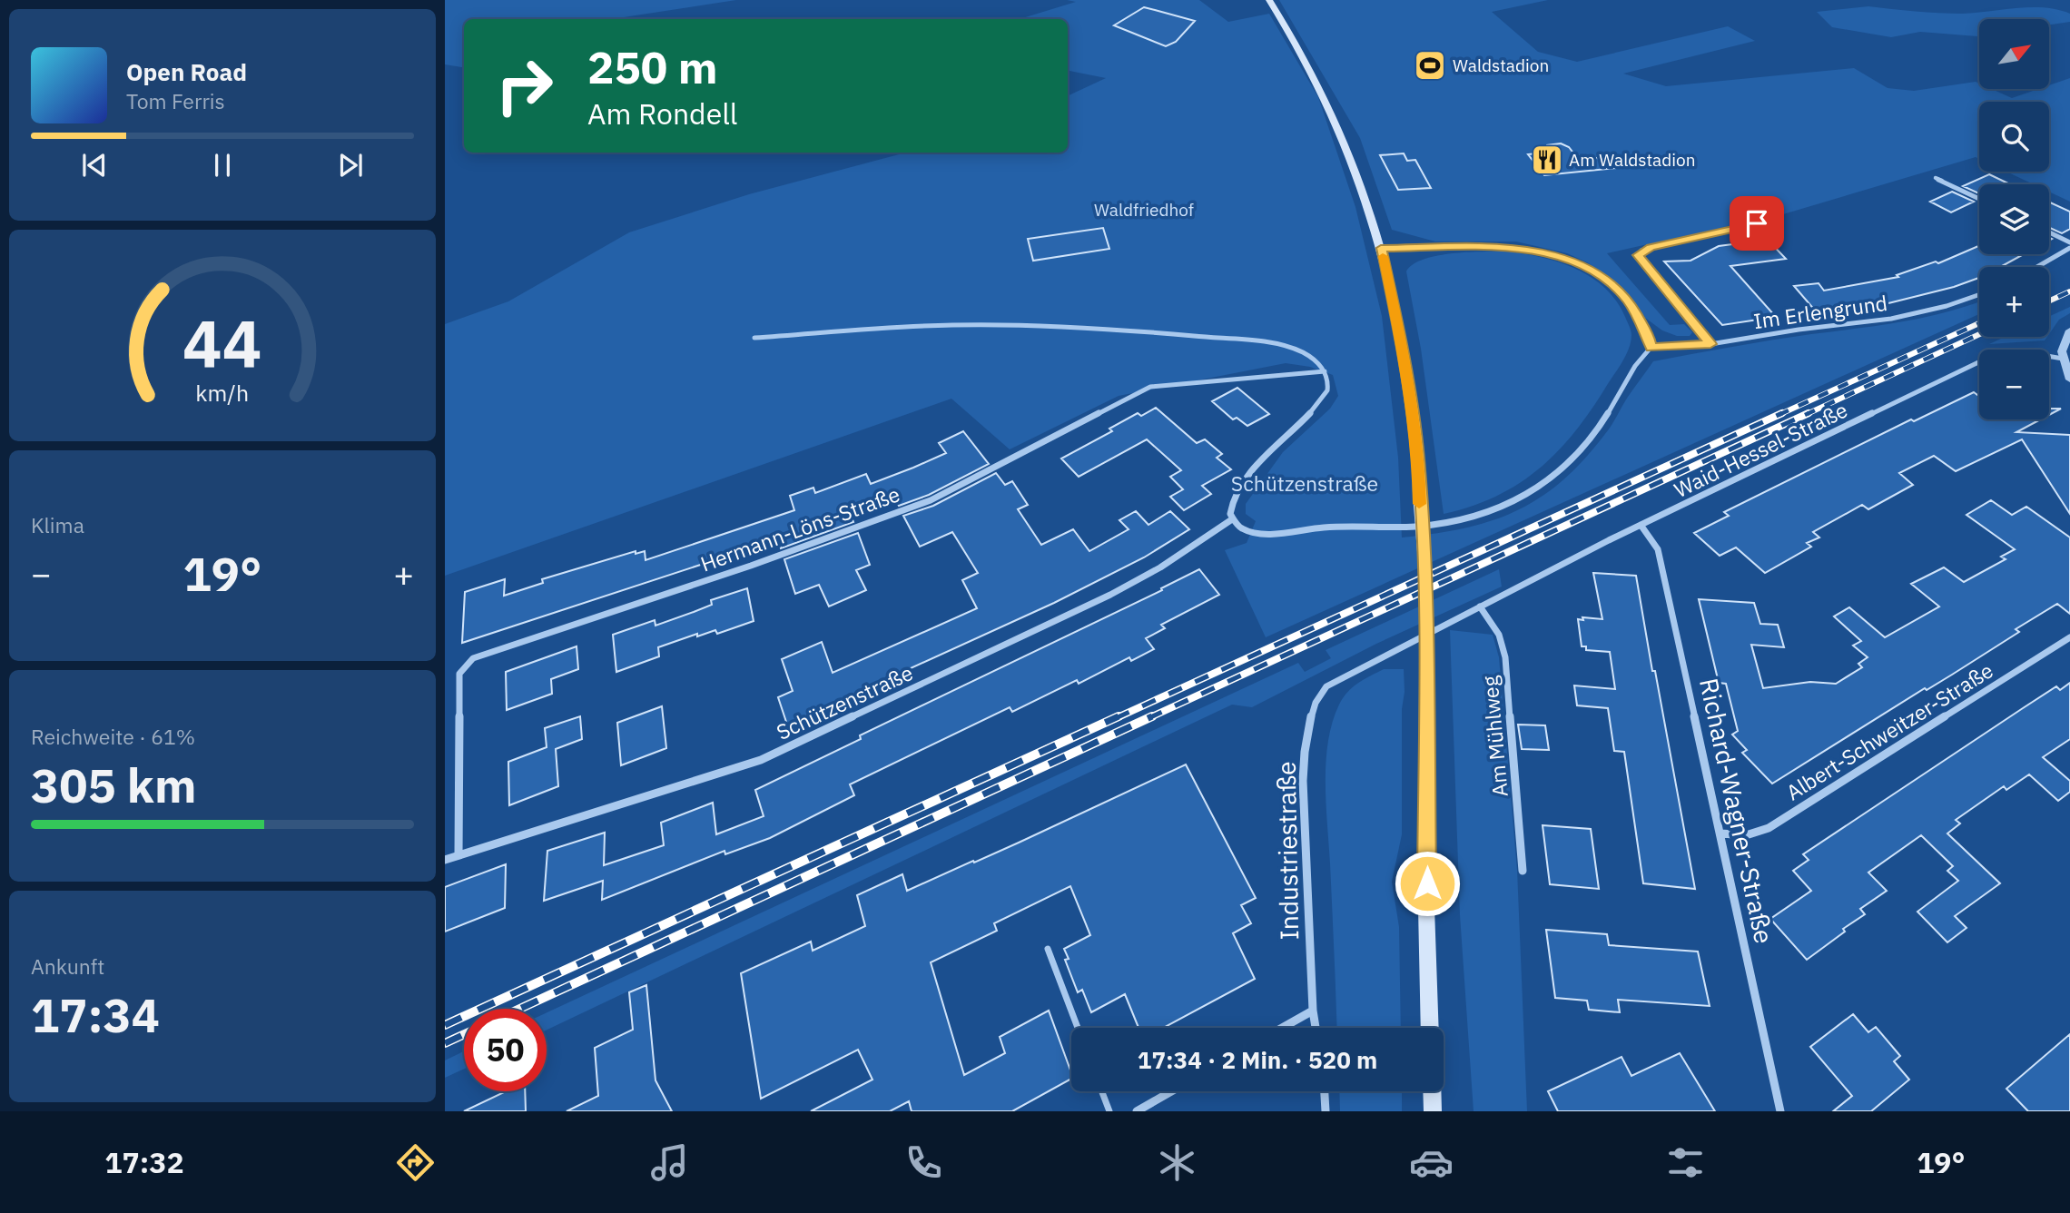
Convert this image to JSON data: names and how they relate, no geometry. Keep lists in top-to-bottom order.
{
  "streets": {
    "street": [
      "Im Erlengrund",
      "Waid-Hessel-Straße",
      "Hermann-Löns-Straße",
      "Schützenstraße",
      "Albert-Schweitzer-Straße",
      "Am Mühlweg",
      "Richard-Wagner-Straße",
      "Industriestraße"
    ]
  },
  "crossings": [
    ["Waid-Hessel-Straße", "Am Mühlweg"],
    ["Waid-Hessel-Straße", "Richard-Wagner-Straße"],
    ["Waid-Hessel-Straße", "Industriestraße"],
    ["Hermann-Löns-Straße", "Schützenstraße"],
    ["Albert-Schweitzer-Straße", "Richard-Wagner-Straße"],
    ["Am Mühlweg", "Industriestraße"]
  ],
  "parks": ["Waldfriedhof", "Schützenstraße"],
  "places": {
    "sports": ["Waldstadion"],
    "restaurant": ["Am Waldstadion"]
  },
  "north": "top right",
  "page": {
    "map_buttons": ["+", "−"],
    "turn": ["250 m", "Am Rondell"],
    "song": ["Open Road", "Tom Ferris"],
    "tile": [
      "Klima",
      ["Reichweite · 61%", "305 km"],
      ["Ankunft", "17:34"]
    ],
    "heat": ["−", "19°", "+"],
    "limit": "50",
    "trip": "17:34 · 2 Min. · 520 m",
    "tabs": ["17:32", "19°"],
    "gauge": ["44", "km/h"]
  }
}
